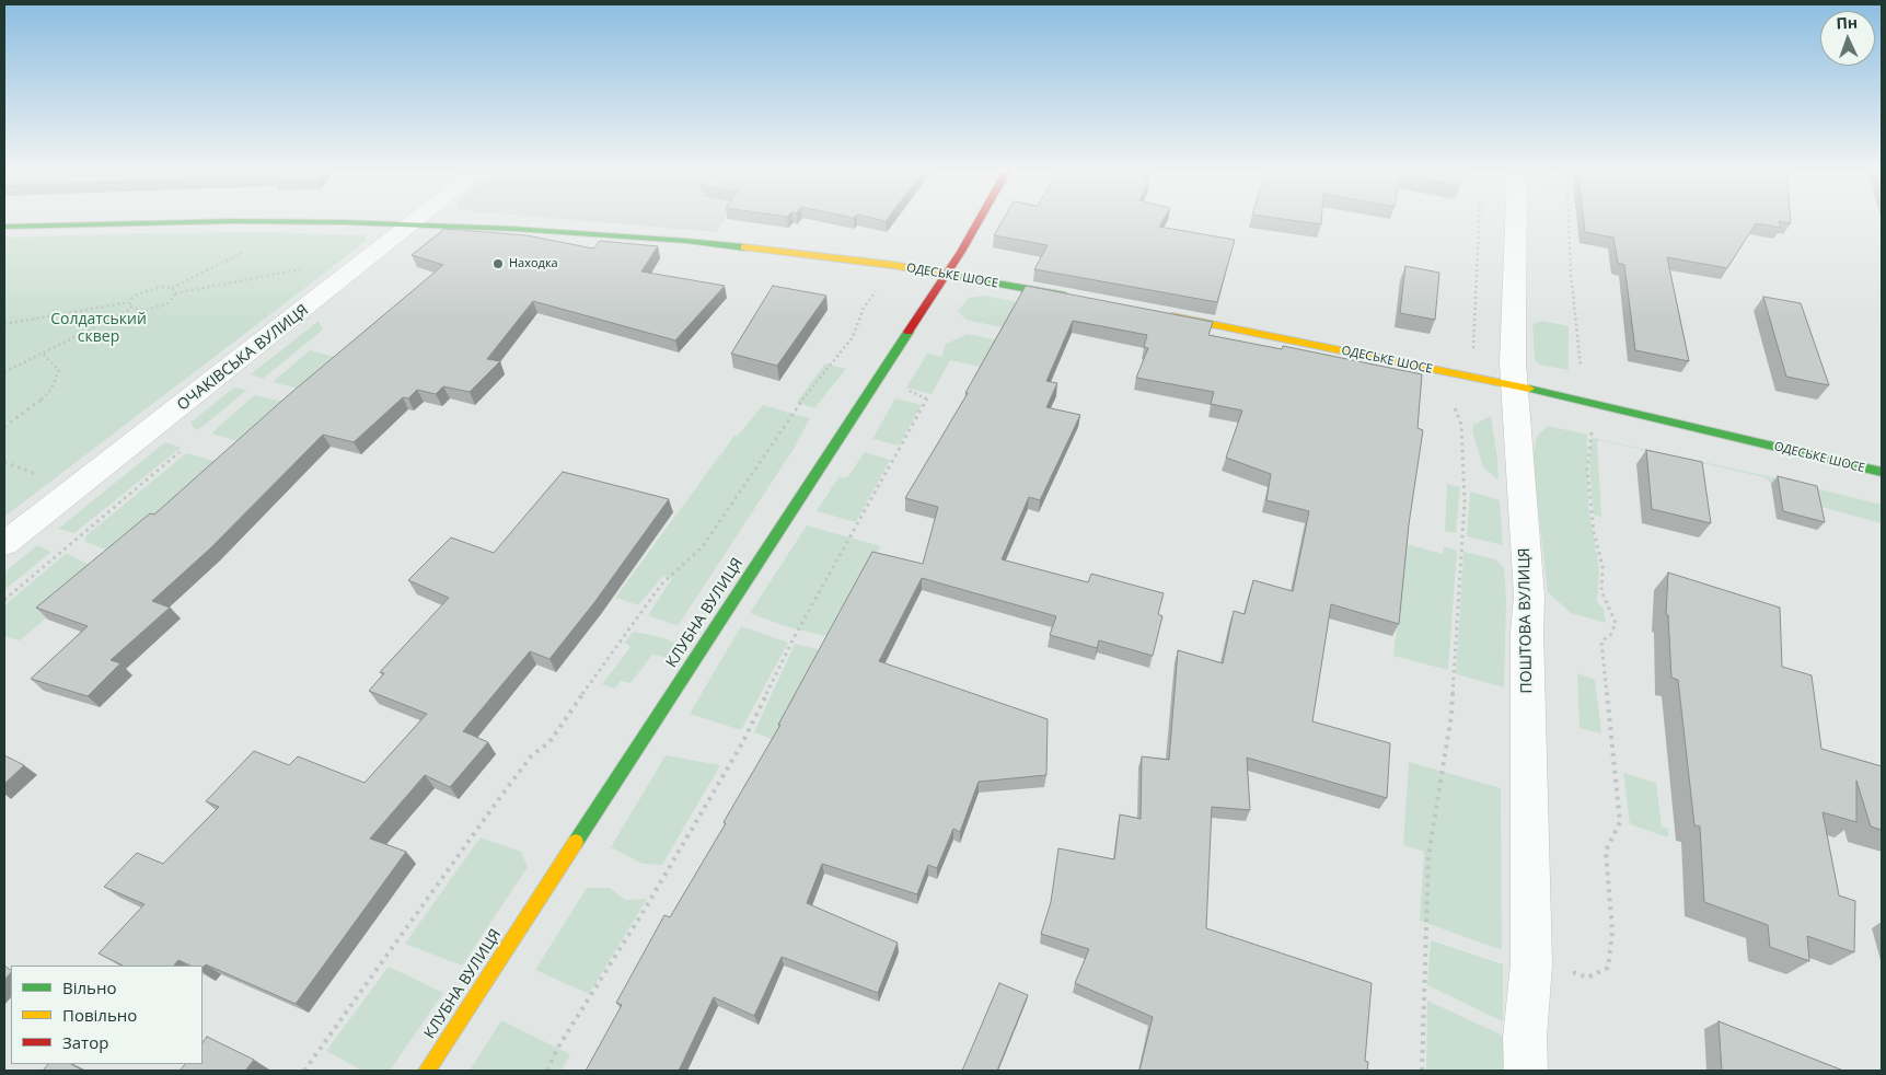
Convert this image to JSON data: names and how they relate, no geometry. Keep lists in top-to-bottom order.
{
  "streets": {
    "main road": ["ОДЕСЬКЕ ШОСЕ", "КЛУБНА ВУЛИЦЯ"],
    "street": ["ОЧАКІВСЬКА ВУЛИЦЯ", "ПОШТОВА ВУЛИЦЯ"]
  },
  "crossings": [
    ["ОДЕСЬКЕ ШОСЕ", "ОЧАКІВСЬКА ВУЛИЦЯ"],
    ["ОДЕСЬКЕ ШОСЕ", "КЛУБНА ВУЛИЦЯ"],
    ["ОДЕСЬКЕ ШОСЕ", "ПОШТОВА ВУЛИЦЯ"]
  ],
  "parks": ["Солдатський сквер"],
  "places": ["Находка"],
  "legend": ["Вільно", "Повільно", "Затор"],
  "north": "top"
}
